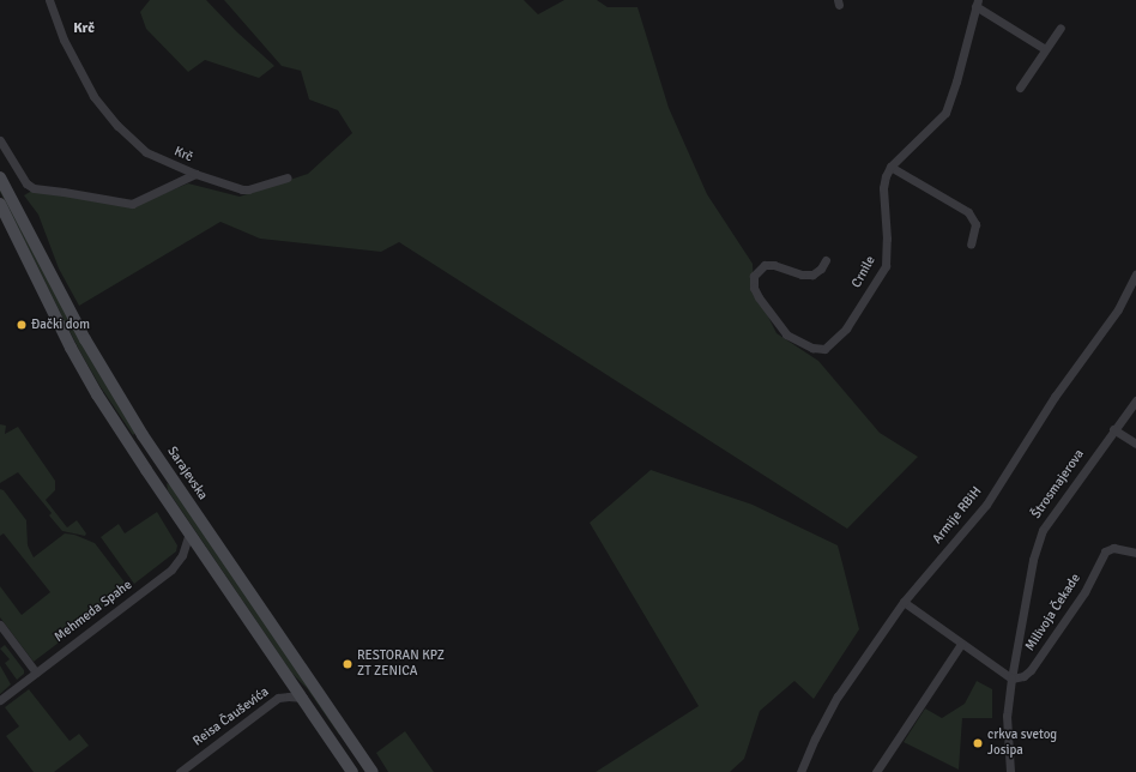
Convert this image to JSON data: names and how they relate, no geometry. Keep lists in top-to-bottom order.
{
  "streets": {
    "main road": ["Sarajevska"],
    "street": [
      "Krč",
      "Crnile",
      "Štrosmajerova",
      "Armije RBiH",
      "Mehmeda Spahe",
      "Milivoja Čekade",
      "Reisa Čauševića"
    ]
  },
  "crossings": [
    ["Štrosmajerova", "Milivoja Čekade"]
  ],
  "districts": ["Krč"],
  "places": ["Đački dom", "RESTORAN KPZ ZT ZENICA", "crkva svetog Josipa"]
}
